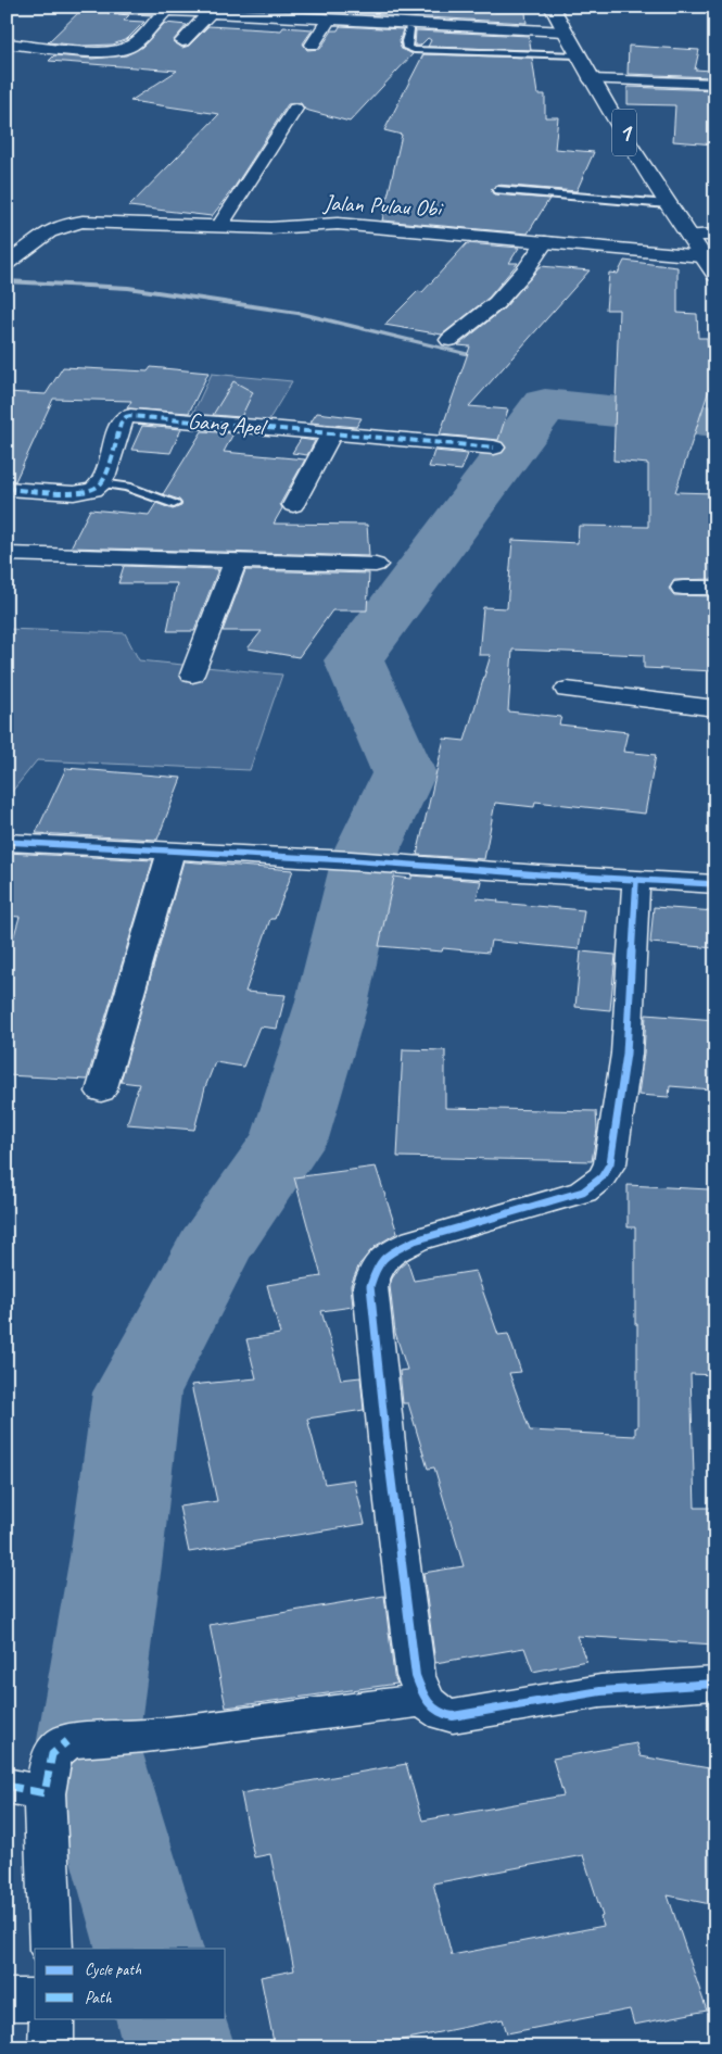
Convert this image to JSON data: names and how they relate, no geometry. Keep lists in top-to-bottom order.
{
  "streets": {
    "main road": ["1", "Jalan Pulau Obi", "Gang Apel"]
  },
  "crossings": [
    ["1", "Jalan Pulau Obi"]
  ],
  "legend": ["Cycle path", "Path"]
}
